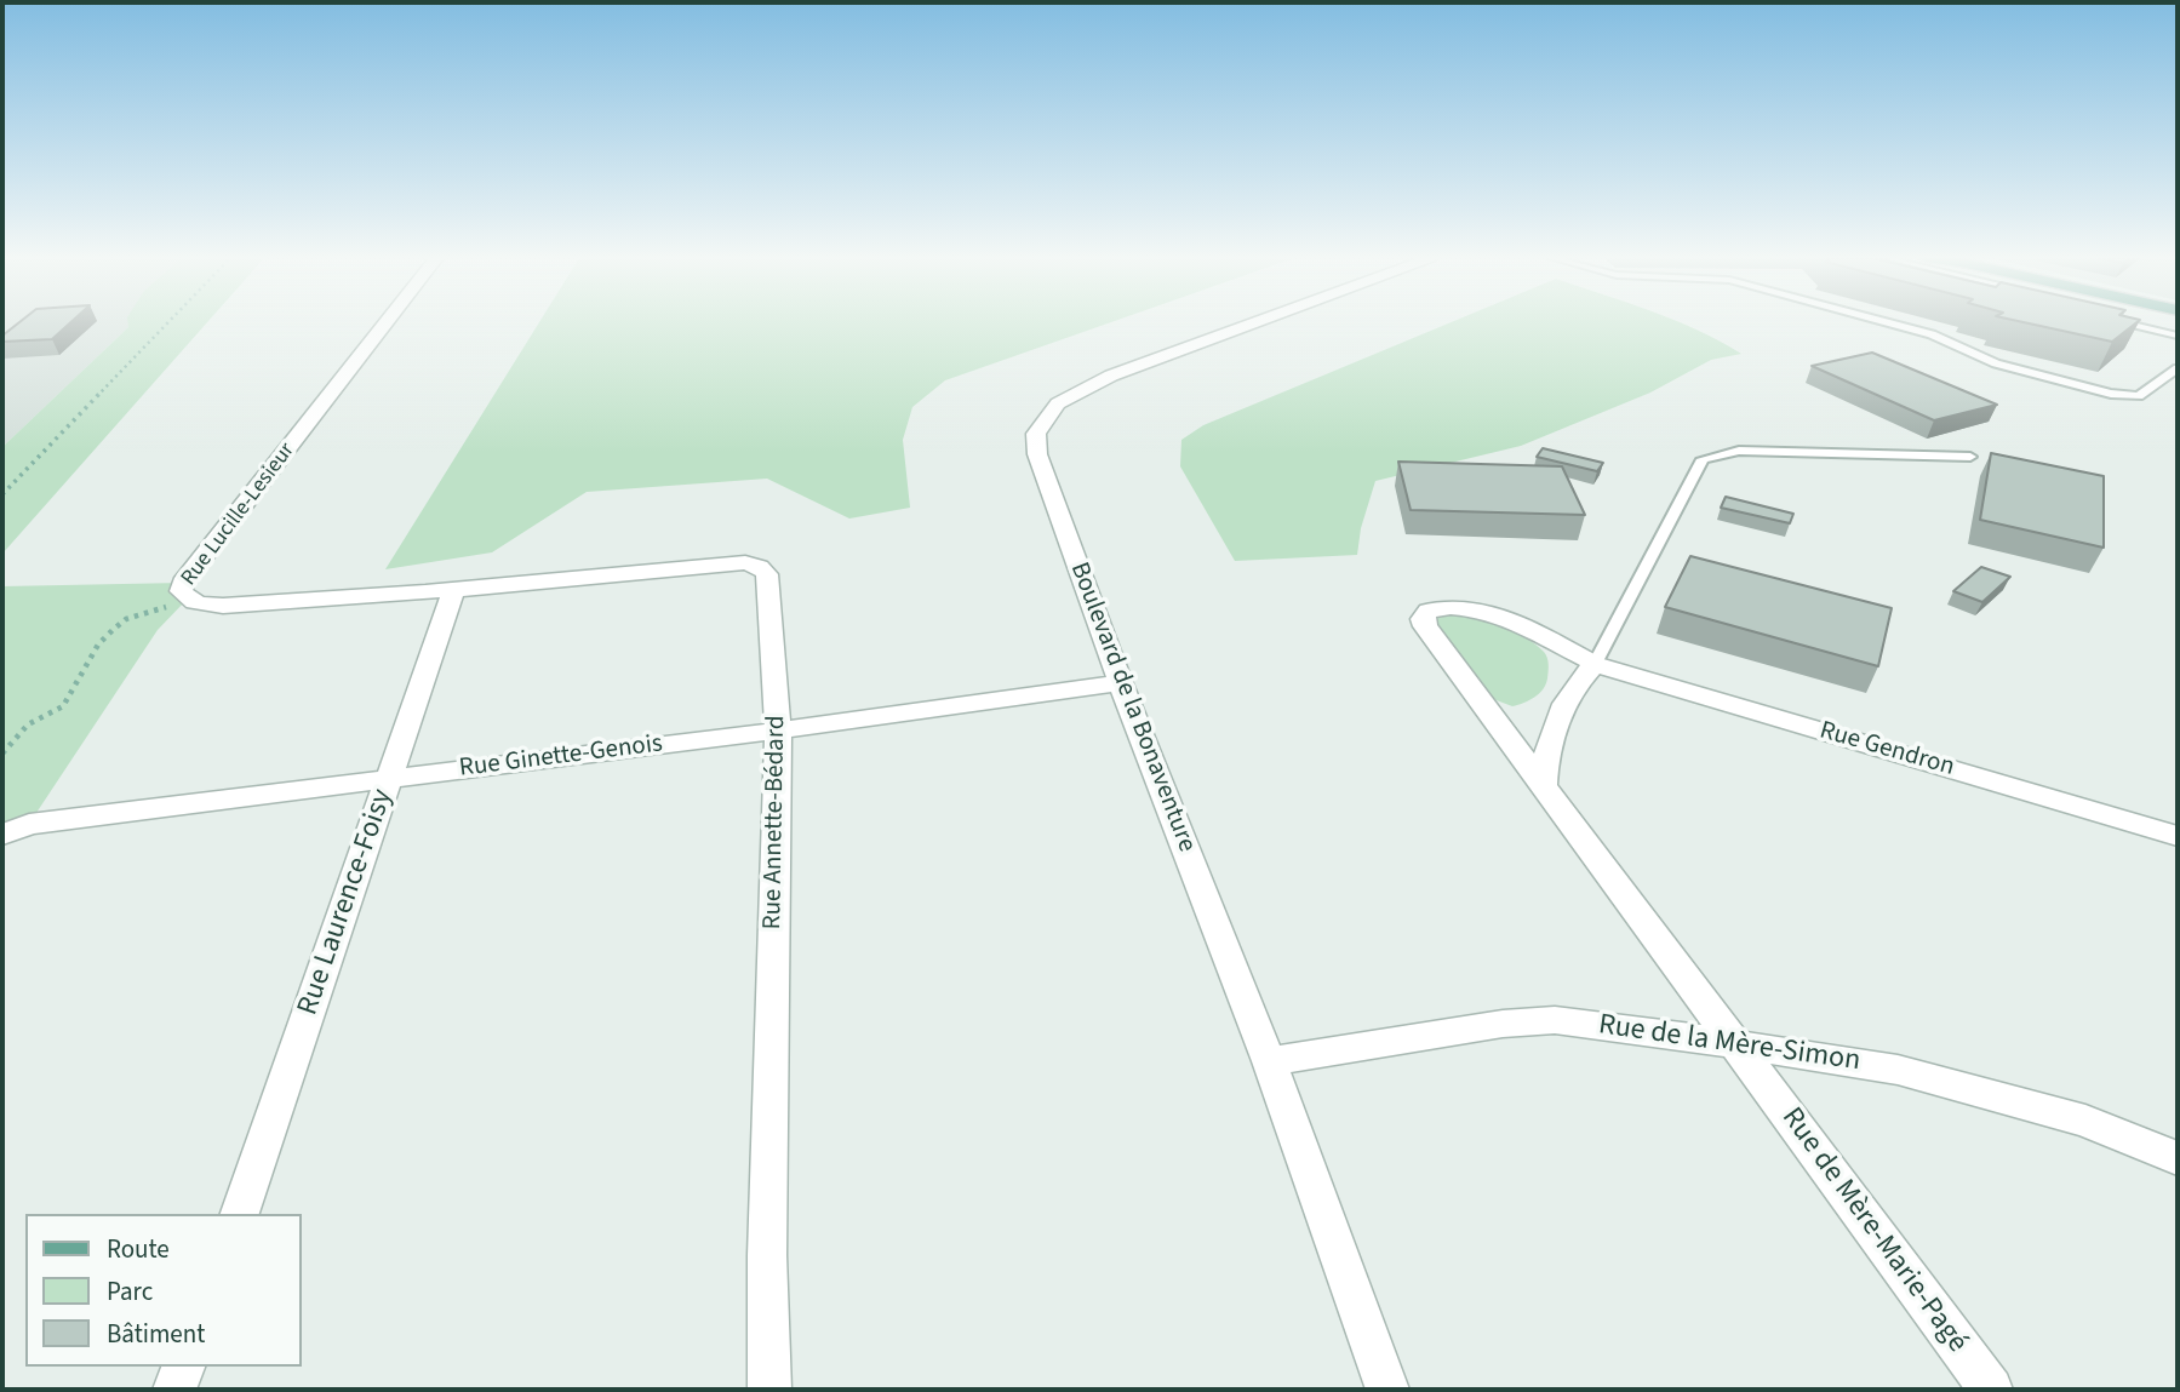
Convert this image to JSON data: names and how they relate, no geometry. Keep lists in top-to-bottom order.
{
  "streets": {
    "street": [
      "Rue Lucille-Lesieur",
      "Boulevard de la Bonaventure",
      "Rue Gendron",
      "Rue Ginette-Genois",
      "Rue Annette-Bédard",
      "Rue Laurence-Foisy",
      "Rue de la Mère-Simon",
      "Rue de Mère-Marie-Pagé"
    ]
  },
  "crossings": [
    ["Rue Lucille-Lesieur", "Rue Annette-Bédard"],
    ["Rue Lucille-Lesieur", "Rue Laurence-Foisy"],
    ["Boulevard de la Bonaventure", "Rue Ginette-Genois"],
    ["Boulevard de la Bonaventure", "Rue de la Mère-Simon"],
    ["Rue Gendron", "Rue de Mère-Marie-Pagé"],
    ["Rue Ginette-Genois", "Rue Annette-Bédard"],
    ["Rue Ginette-Genois", "Rue Laurence-Foisy"],
    ["Rue Annette-Bédard", "Rue Laurence-Foisy"],
    ["Rue de la Mère-Simon", "Rue de Mère-Marie-Pagé"]
  ],
  "legend": ["Route", "Parc", "Bâtiment"]
}
